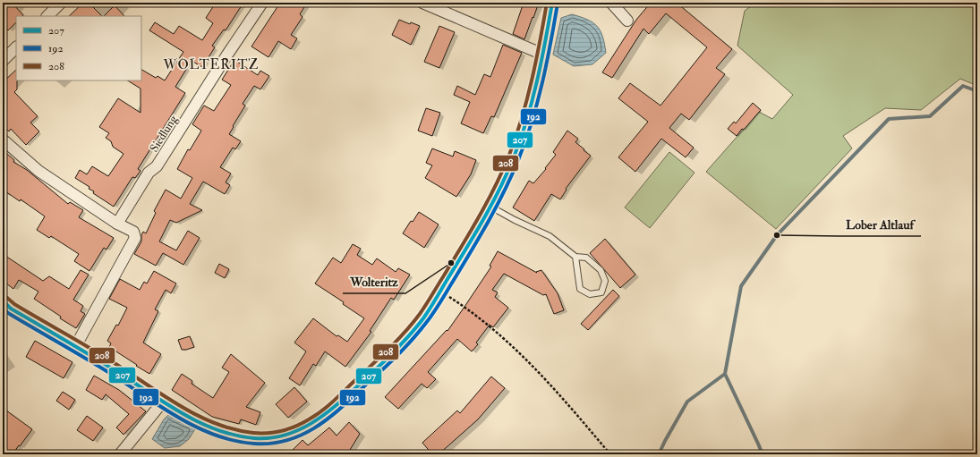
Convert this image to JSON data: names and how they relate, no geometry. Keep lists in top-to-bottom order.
{
  "streets": {
    "street": ["Siedlung"]
  },
  "districts": ["WOLTERITZ"],
  "places": ["Lober Altlauf", "Wolteritz"],
  "lines": ["transit line 207", "transit line 208", "transit line 192"],
  "legend": ["207", "192", "208"]
}
